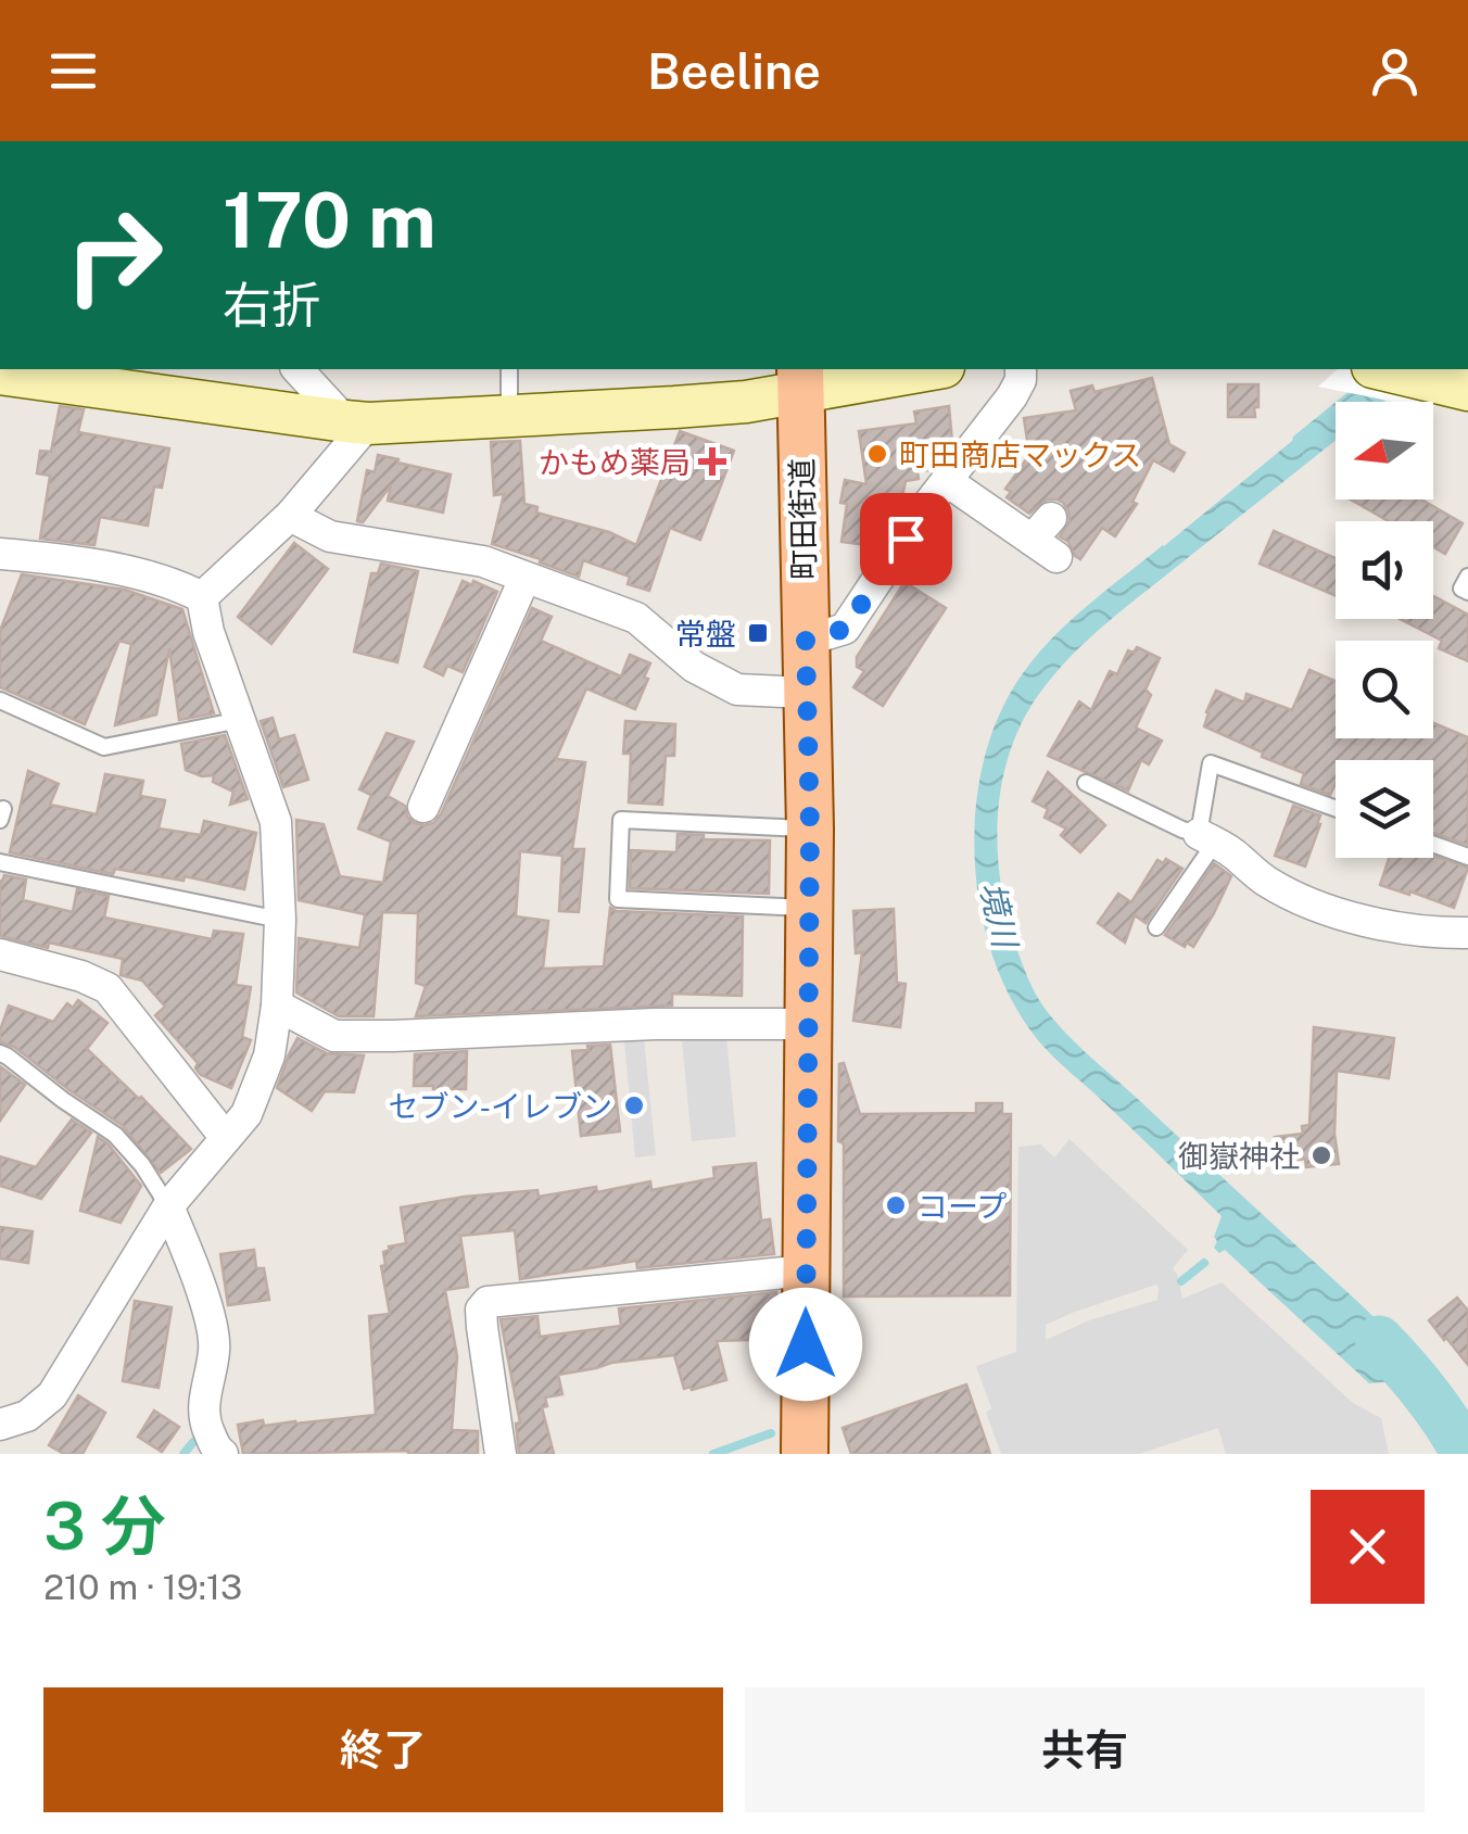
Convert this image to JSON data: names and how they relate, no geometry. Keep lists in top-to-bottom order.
{
  "streets": {
    "main road": ["町田街道"]
  },
  "water": ["境川"],
  "places": {
    "other": [
      "町田商店マックス",
      "セブン-イレブン",
      "御嶽神社",
      "コープ"
    ],
    "health": ["かもめ薬局"],
    "transit": ["常盤"]
  },
  "north": "left",
  "page": {
    "header": "Beeline",
    "turn": ["170 m", "右折"],
    "heading": ["3 分", "210 m · 19:13"],
    "buttons": ["終了", "共有"]
  }
}
